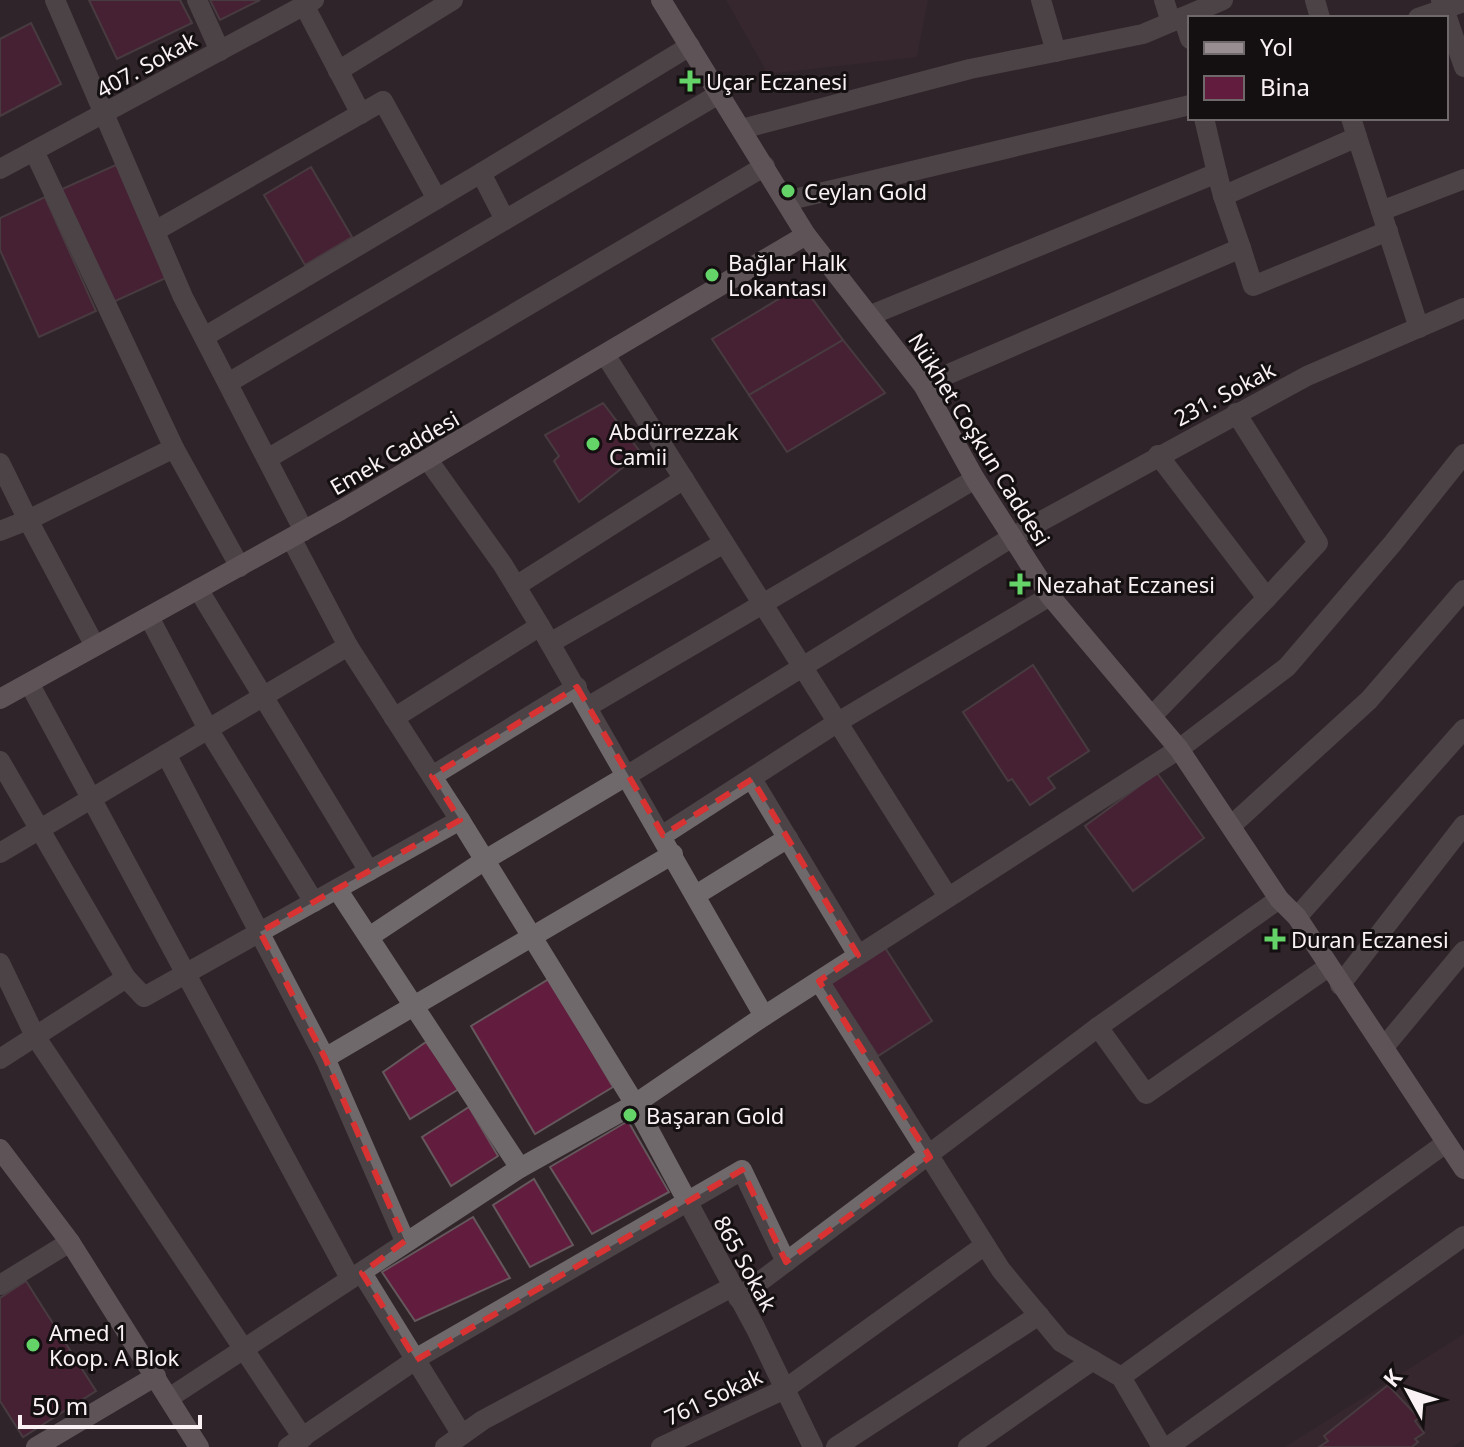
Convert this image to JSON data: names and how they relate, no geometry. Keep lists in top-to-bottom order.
{
  "streets": {
    "street": [
      "407. Sokak",
      "231. Sokak",
      "Nükhet Coşkun Caddesi",
      "Emek Caddesi",
      "865 Sokak",
      "761 Sokak"
    ]
  },
  "crossings": [
    ["407. Sokak", "865 Sokak"],
    ["231. Sokak", "Nükhet Coşkun Caddesi"],
    ["231. Sokak", "865 Sokak"],
    ["Nükhet Coşkun Caddesi", "Emek Caddesi"],
    ["Emek Caddesi", "865 Sokak"],
    ["865 Sokak", "761 Sokak"]
  ],
  "places": {
    "health": ["Uçar Eczanesi", "Nezahat Eczanesi", "Duran Eczanesi"],
    "other": [
      "Ceylan Gold",
      "Bağlar Halk Lokantası",
      "Abdürrezzak Camii",
      "Başaran Gold",
      "Amed 1 Koop. A Blok"
    ]
  },
  "legend": ["Yol", "Bina"],
  "scale_bar": "50 m",
  "north": "top left"
}
